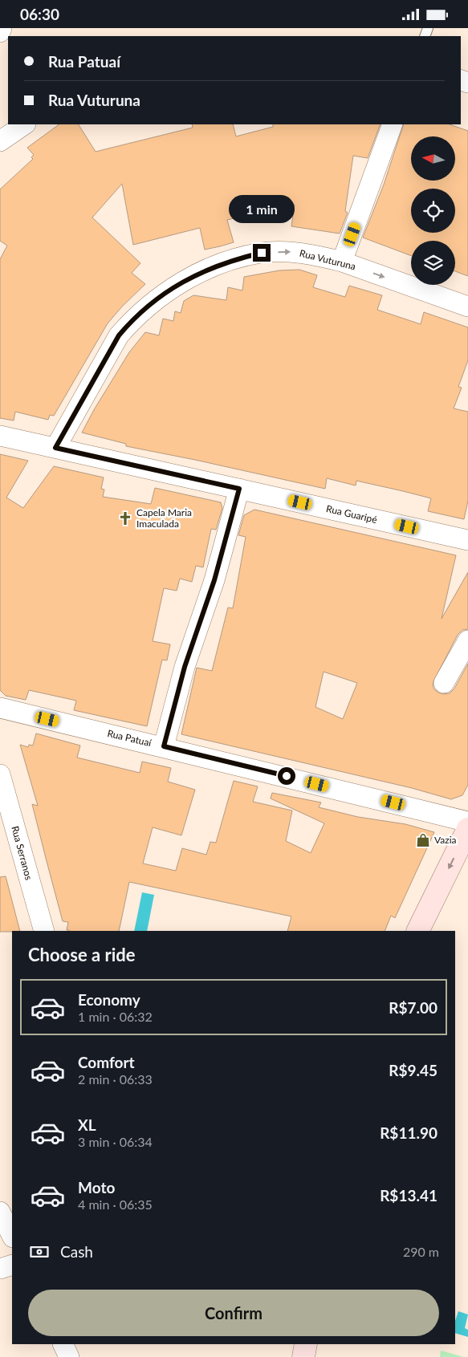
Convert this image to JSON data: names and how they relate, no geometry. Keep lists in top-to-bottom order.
{
  "streets": {
    "street": [
      "Rua Vuturuna",
      "Rua Guaripé",
      "Rua Patuaí",
      "Rua Serranos"
    ]
  },
  "crossings": [
    ["Rua Vuturuna", "Rua Guaripé"]
  ],
  "one_way": ["Rua Vuturuna"],
  "places": {
    "church": ["Capela Maria Imaculada"],
    "shop": ["Vazia"]
  },
  "north": "left",
  "page": {
    "status": "06:30",
    "banner": ["Rua Patuaí", "Rua Vuturuna"],
    "bubble": "1 min",
    "heading": "Choose a ride",
    "list": [
      {
        "name": "Economy",
        "note": "1 min · 06:32",
        "value": "R$7.00"
      },
      {
        "name": "Comfort",
        "note": "2 min · 06:33",
        "value": "R$9.45"
      },
      {
        "name": "XL",
        "note": "3 min · 06:34",
        "value": "R$11.90"
      },
      {
        "name": "Moto",
        "note": "4 min · 06:35",
        "value": "R$13.41"
      }
    ],
    "pay": ["Cash", "290 m"],
    "buttons": "Confirm"
  }
}
